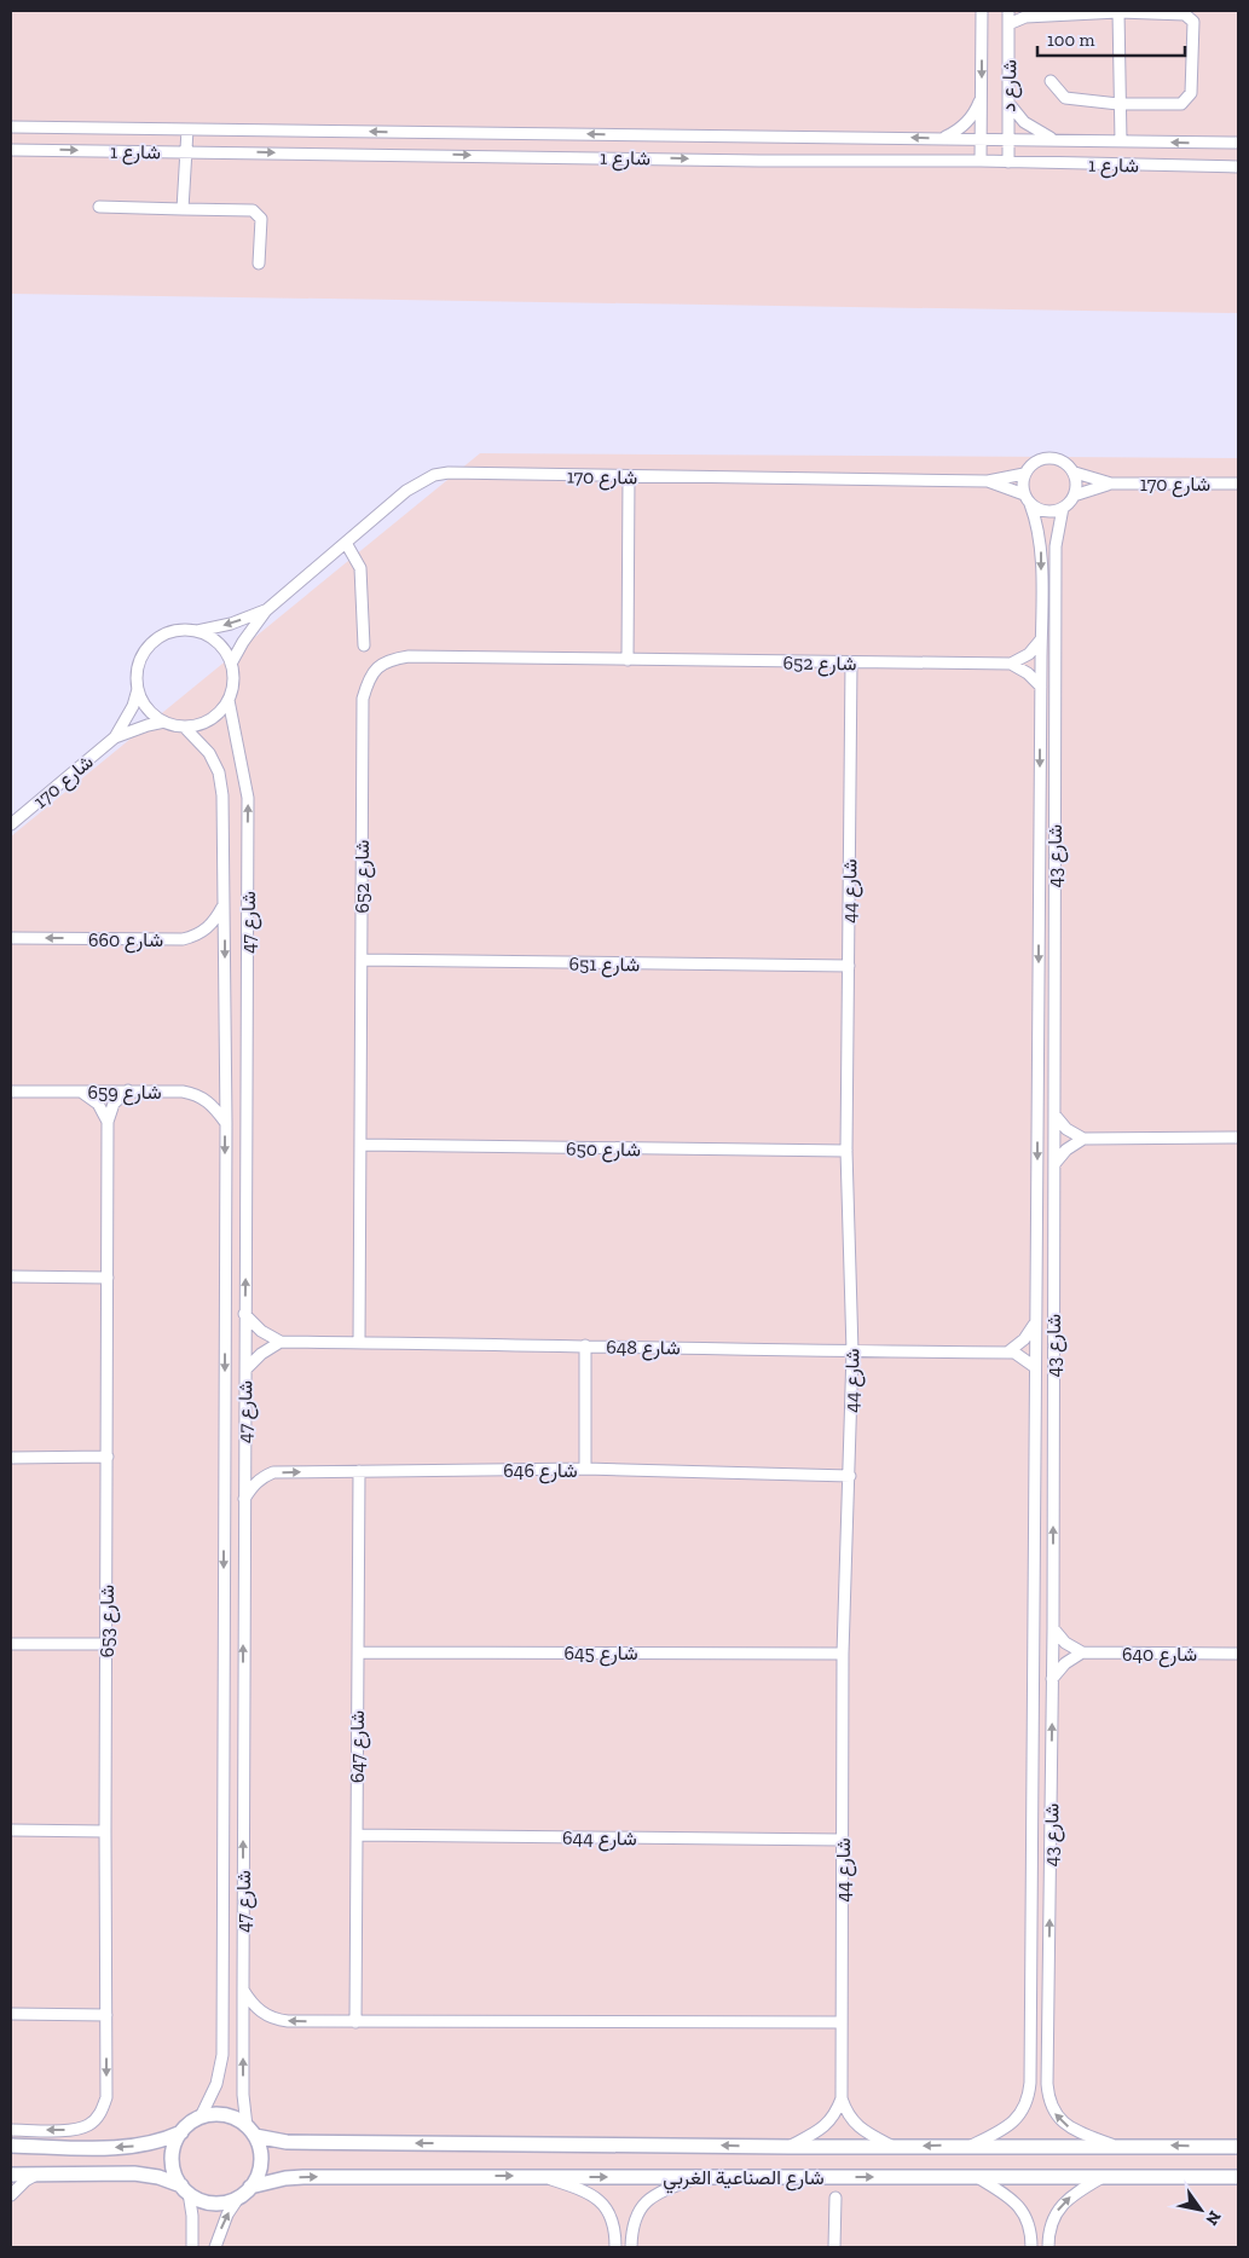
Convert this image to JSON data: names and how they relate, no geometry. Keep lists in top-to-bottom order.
{
  "streets": {
    "main road": ["شارع الصناعية الغربي"],
    "street": [
      "شارع د",
      "شارع 1",
      "شارع 170",
      "شارع 652",
      "شارع 43",
      "شارع 44",
      "شارع 47",
      "شارع 660",
      "شارع 651",
      "شارع 659",
      "شارع 650",
      "شارع 648",
      "شارع 646",
      "شارع 653",
      "شارع 645",
      "شارع 640",
      "شارع 647",
      "شارع 644"
    ]
  },
  "crossings": [
    ["شارع د", "شارع 1"],
    ["شارع 170", "شارع 43"],
    ["شارع 170", "شارع 47"],
    ["شارع 652", "شارع 44"],
    ["شارع 652", "شارع 651"],
    ["شارع 652", "شارع 650"],
    ["شارع 652", "شارع 648"],
    ["شارع 43", "شارع 648"],
    ["شارع 43", "شارع الصناعية الغربي"],
    ["شارع 44", "شارع 651"],
    ["شارع 44", "شارع 650"],
    ["شارع 44", "شارع 648"],
    ["شارع 44", "شارع 646"],
    ["شارع 44", "شارع 645"],
    ["شارع 44", "شارع 644"],
    ["شارع 44", "شارع الصناعية الغربي"],
    ["شارع 47", "شارع 660"],
    ["شارع 47", "شارع 659"],
    ["شارع 47", "شارع 646"],
    ["شارع 47", "شارع الصناعية الغربي"],
    ["شارع 659", "شارع 653"],
    ["شارع 646", "شارع 647"],
    ["شارع 645", "شارع 647"],
    ["شارع 647", "شارع 644"]
  ],
  "one_way": ["شارع 660"],
  "scale_bar": "100 m",
  "north": "bottom right"
}
